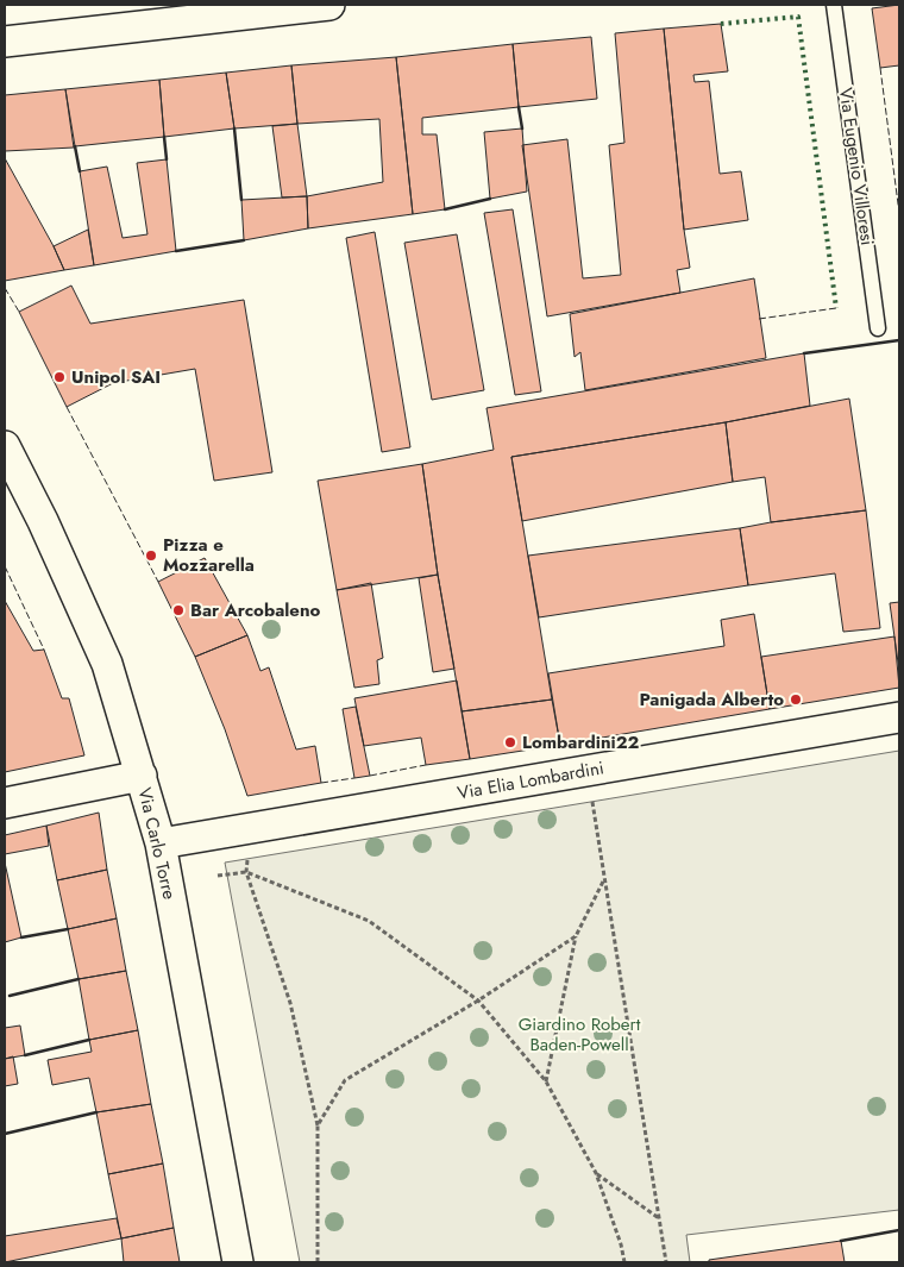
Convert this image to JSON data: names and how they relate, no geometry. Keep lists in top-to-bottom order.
{
  "streets": {
    "street": ["Via Elia Lombardini", "Via Carlo Torre"],
    "lane": ["Via Eugenio Villoresi"]
  },
  "crossings": [
    ["Via Elia Lombardini", "Via Carlo Torre"]
  ],
  "parks": ["Giardino Robert Baden-Powell"],
  "places": [
    "Unipol SAI",
    "Pizza e Mozzarella",
    "Bar Arcobaleno",
    "Panigada Alberto",
    "Lombardini22"
  ]
}
